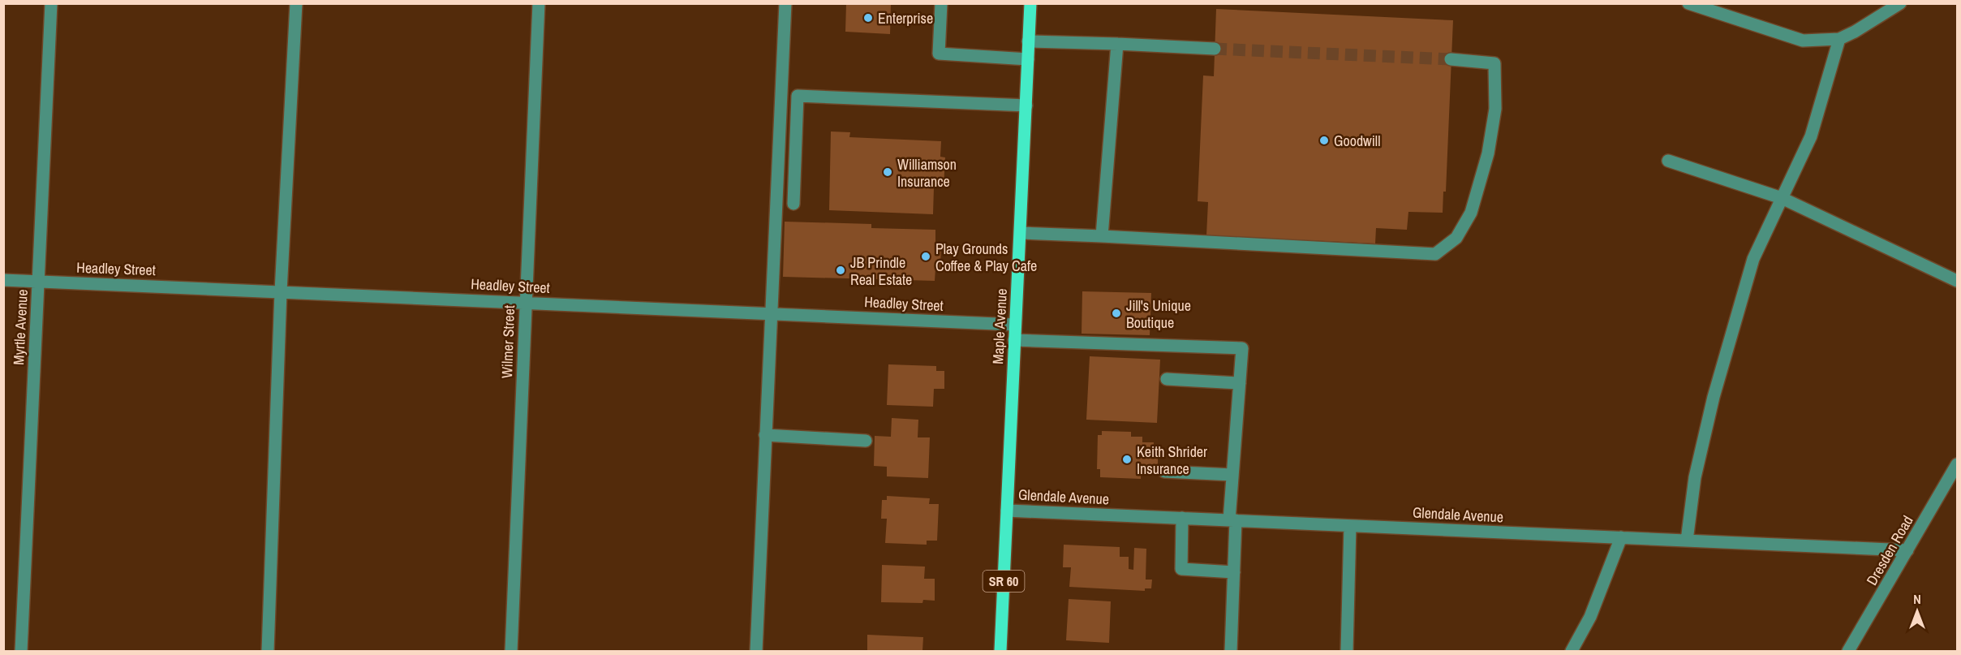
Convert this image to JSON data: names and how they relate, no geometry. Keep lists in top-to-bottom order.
{
  "streets": {
    "main road": ["Maple Avenue", "SR 60"],
    "street": [
      "Headley Street",
      "Myrtle Avenue",
      "Wilmer Street",
      "Glendale Avenue",
      "Dresden Road"
    ]
  },
  "crossings": [
    ["Headley Street", "Maple Avenue"],
    ["Headley Street", "Myrtle Avenue"],
    ["Headley Street", "Wilmer Street"],
    ["Maple Avenue", "Glendale Avenue"],
    ["Glendale Avenue", "Dresden Road"]
  ],
  "places": [
    "Enterprise",
    "Goodwill",
    "Williamson Insurance",
    "Play Grounds Coffee & Play Cafe",
    "JB Prindle Real Estate",
    "Jill's Unique Boutique",
    "Keith Shrider Insurance"
  ],
  "north": "top"
}
